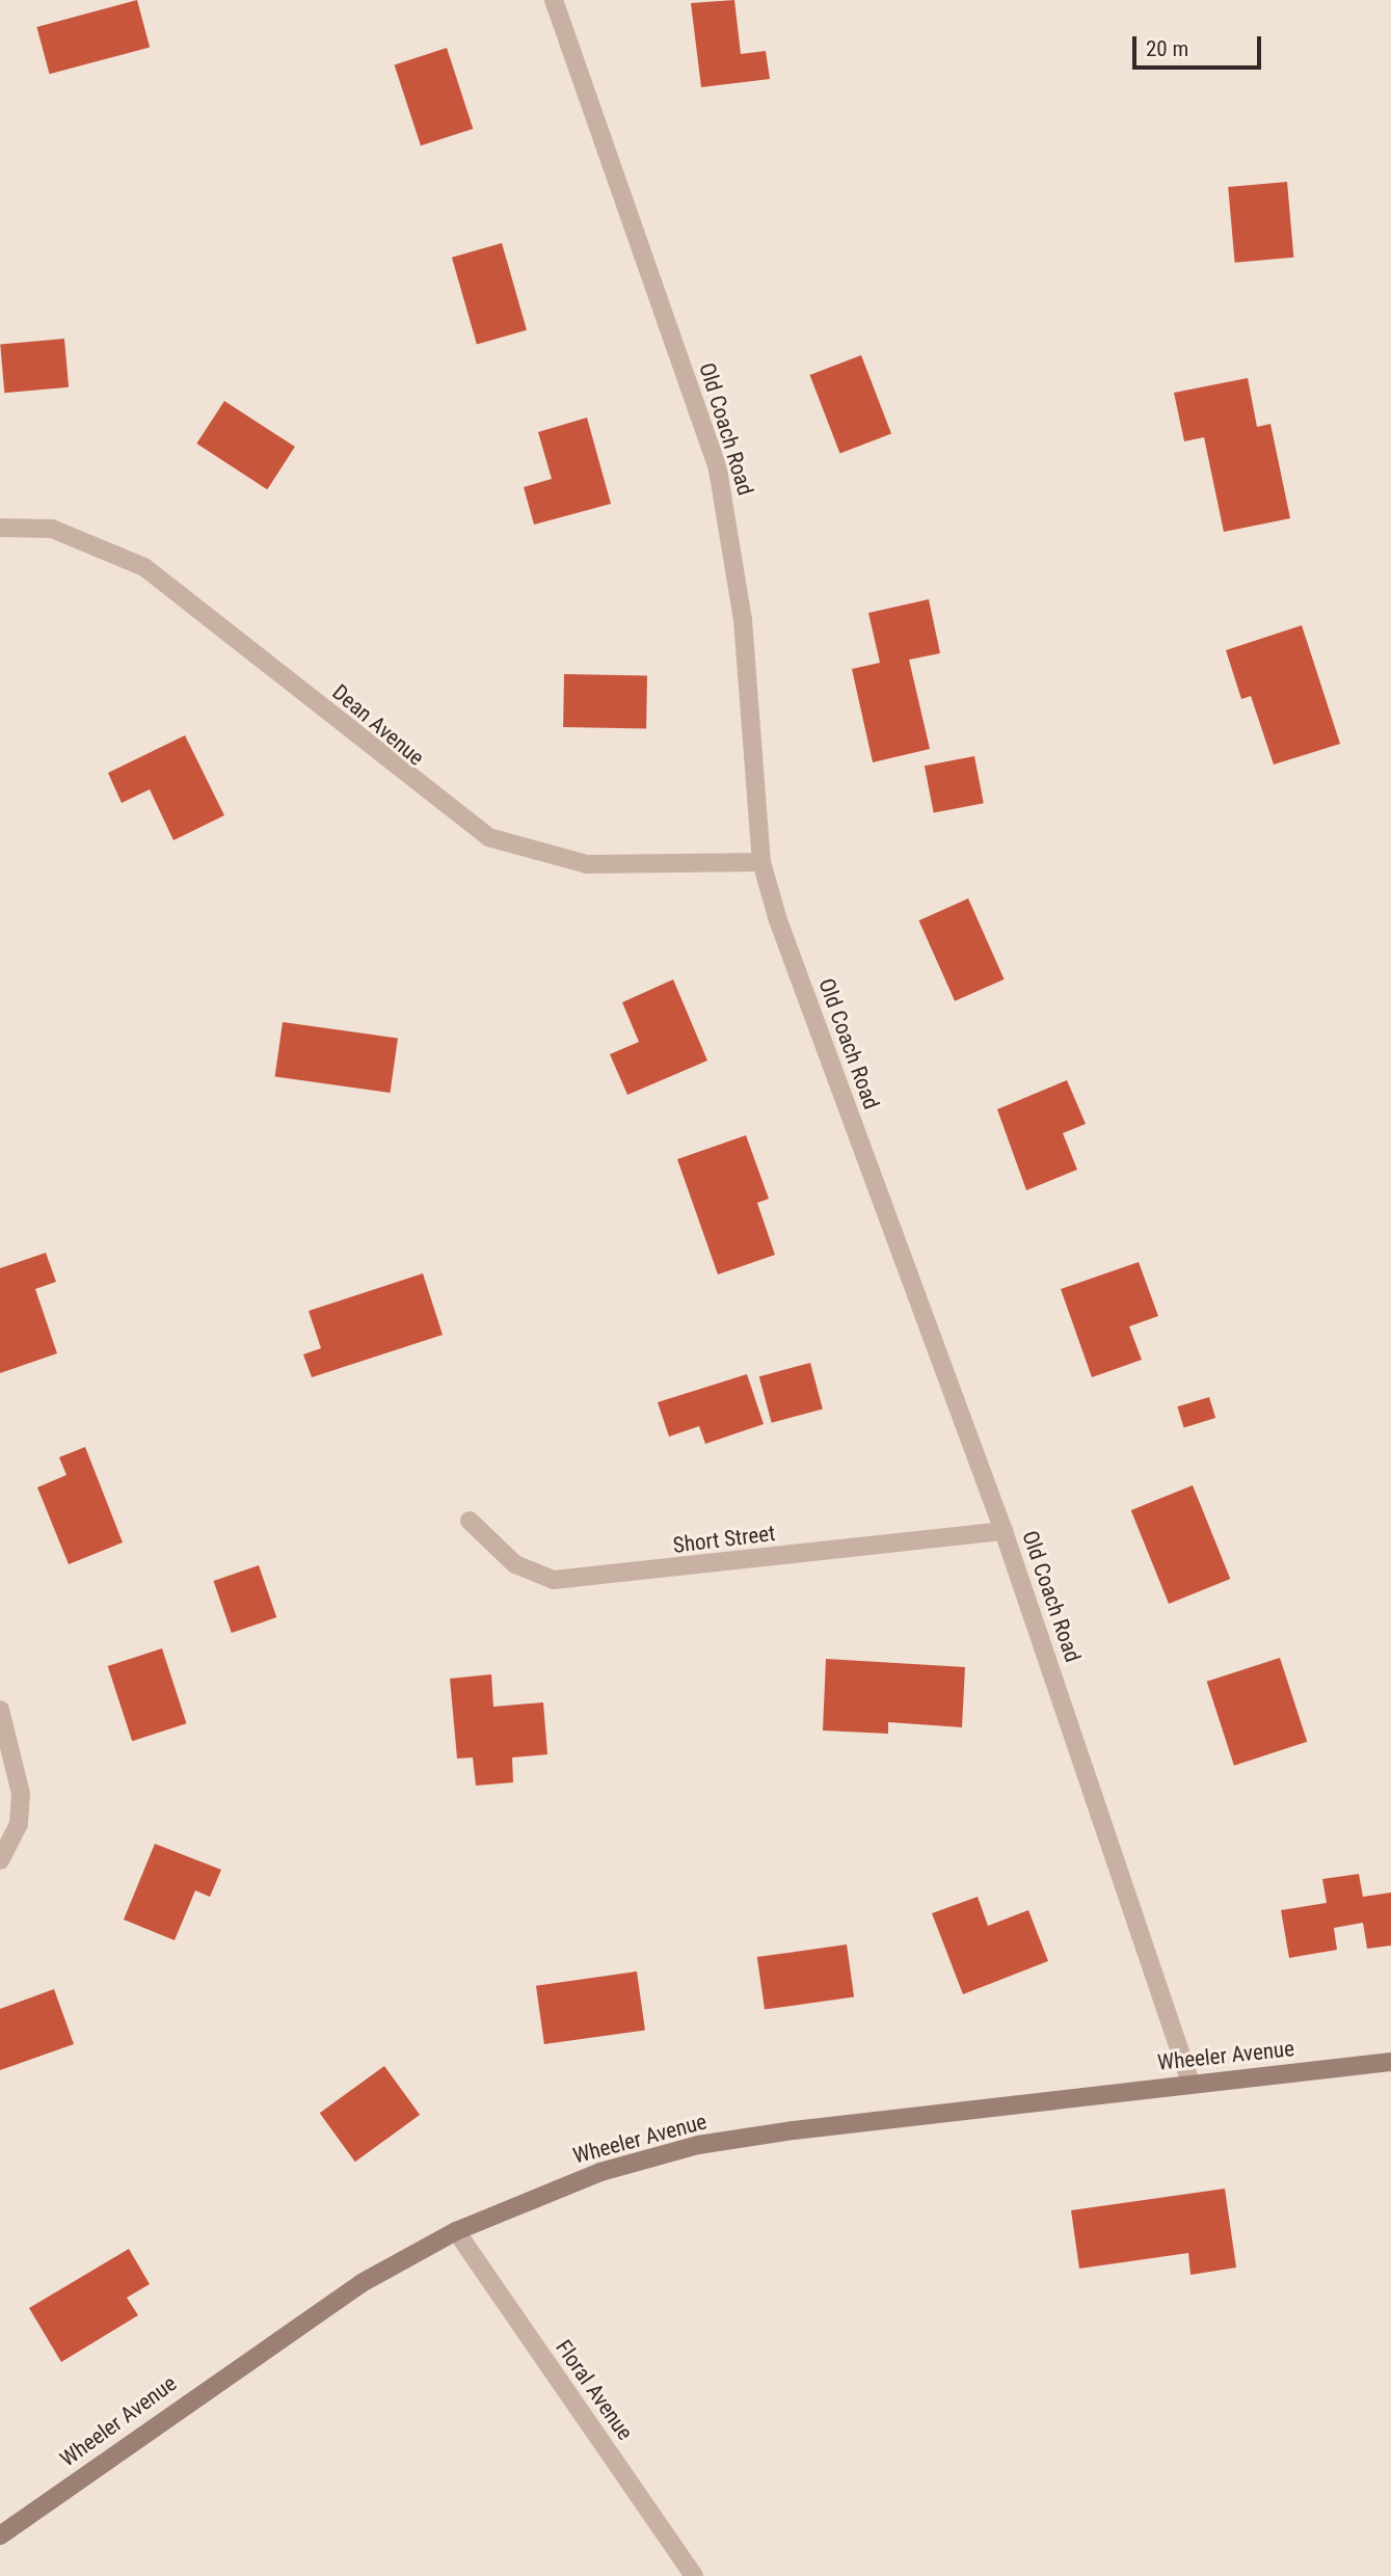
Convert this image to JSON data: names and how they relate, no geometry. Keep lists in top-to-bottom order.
{
  "streets": {
    "street": [
      "Old Coach Road",
      "Dean Avenue",
      "Short Street",
      "Wheeler Avenue",
      "Floral Avenue"
    ]
  },
  "crossings": [
    ["Old Coach Road", "Dean Avenue"],
    ["Old Coach Road", "Short Street"],
    ["Old Coach Road", "Wheeler Avenue"],
    ["Wheeler Avenue", "Floral Avenue"]
  ],
  "scale_bar": "20 m"
}
